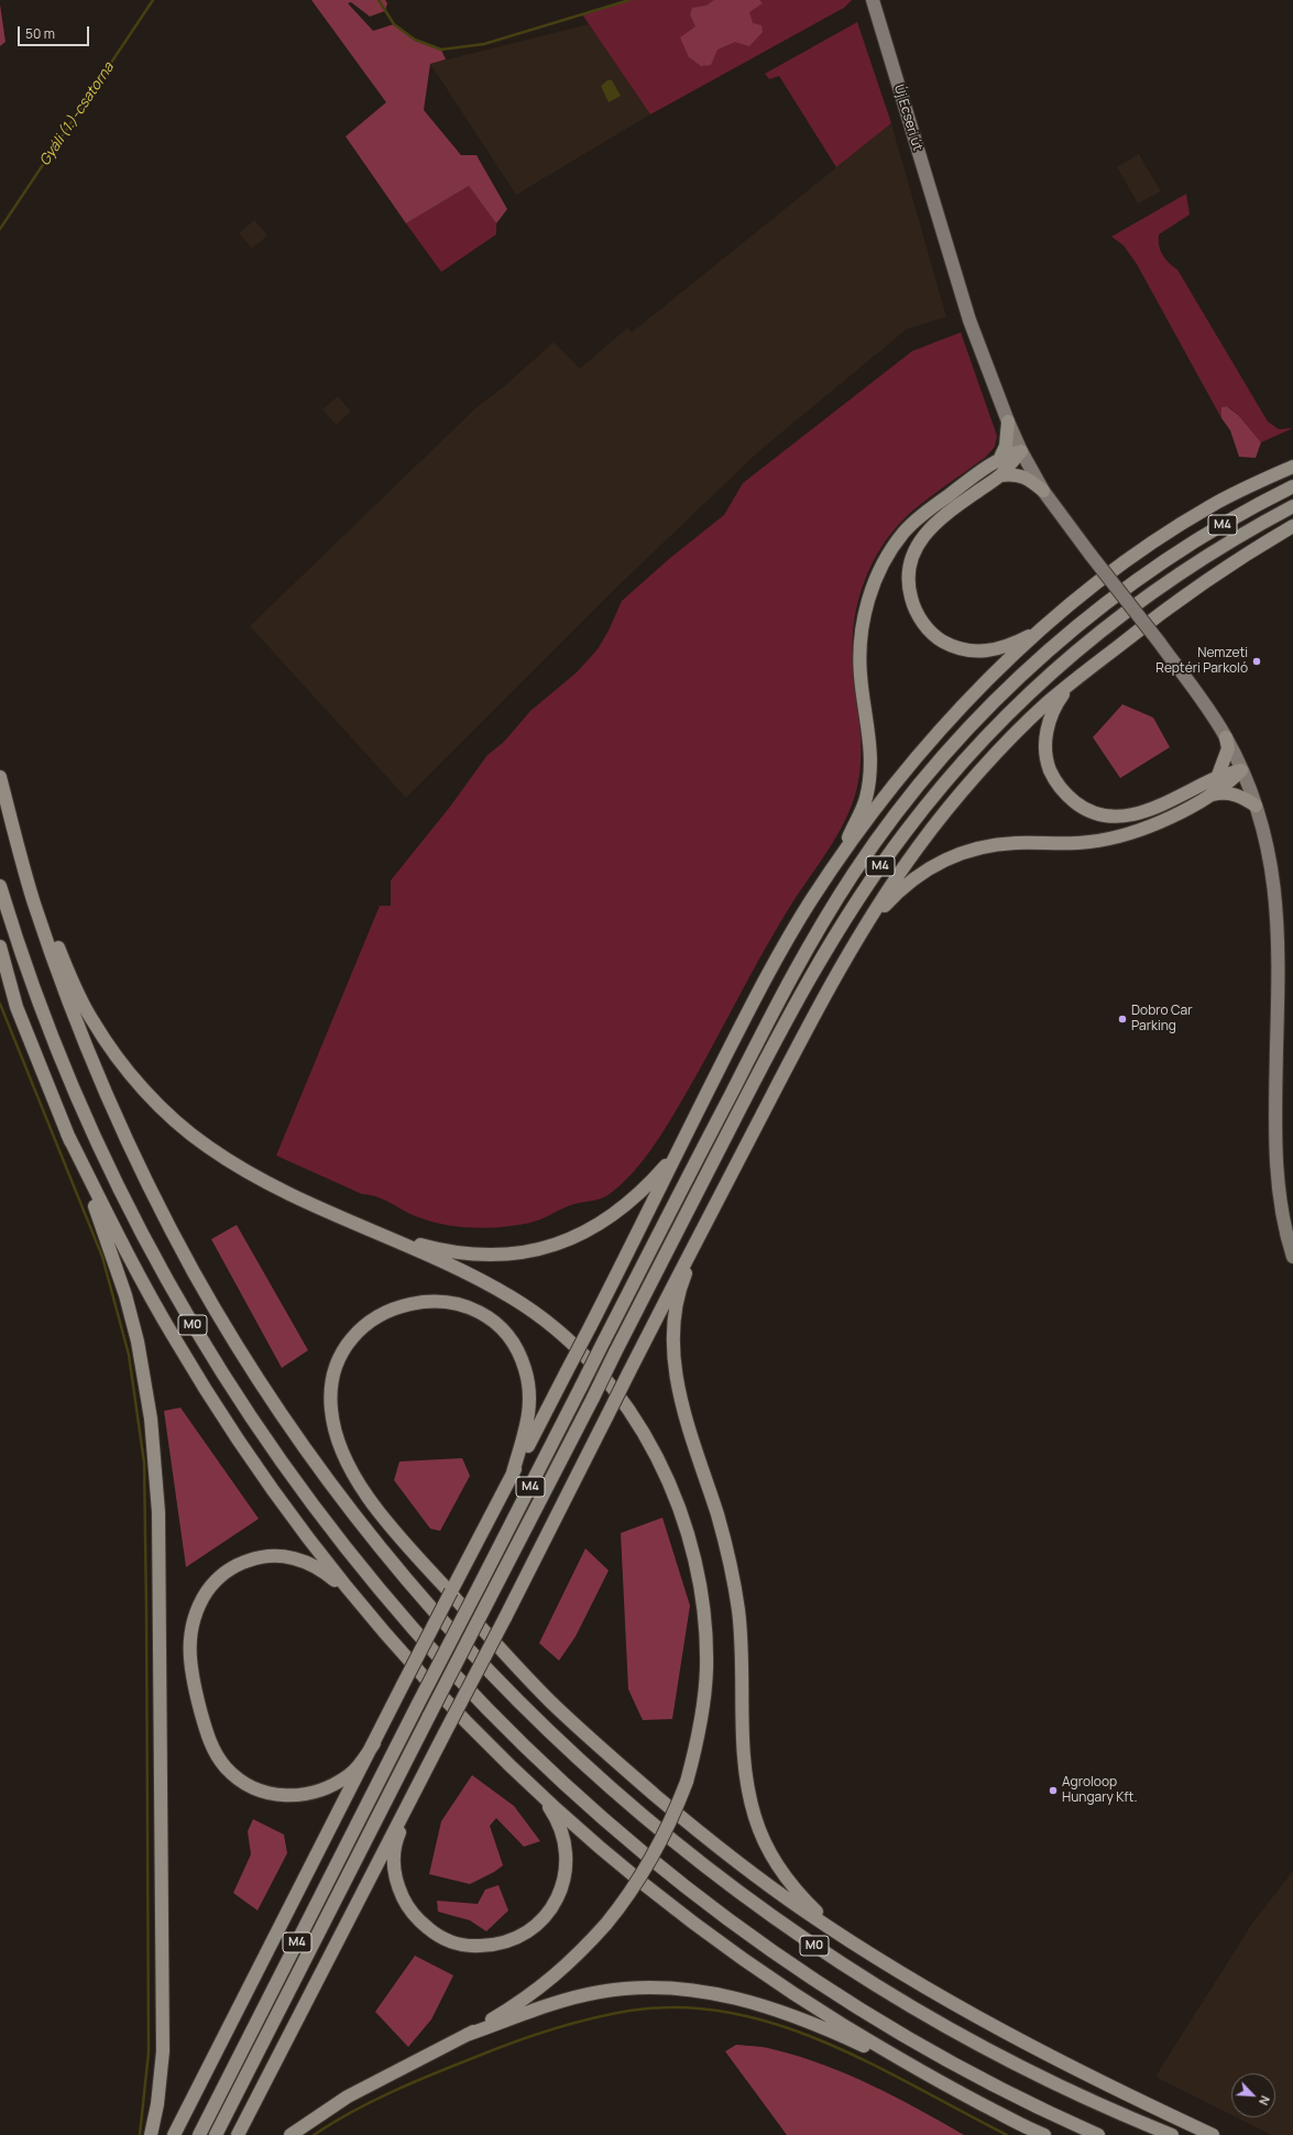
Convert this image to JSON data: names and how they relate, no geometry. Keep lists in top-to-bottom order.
{
  "streets": {
    "highway": ["M4", "M0"],
    "main road": ["Új Ecseri út"]
  },
  "water": ["Gyáli (1.)-csatorna"],
  "places": ["Nemzeti Reptéri Parkoló", "Dobro Car Parking", "Agroloop Hungary Kft."],
  "scale_bar": "50 m",
  "north": "bottom right"
}
